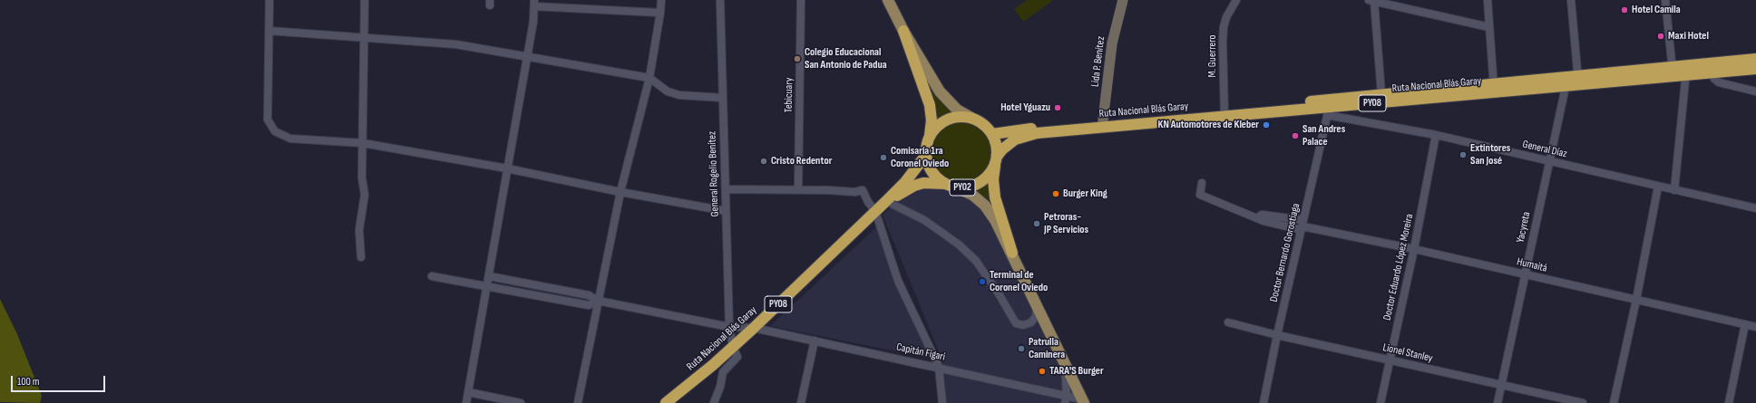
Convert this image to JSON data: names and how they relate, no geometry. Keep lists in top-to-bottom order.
{
  "streets": {
    "highway": ["Ruta Nacional Blás Garay", "PY08", "PY02"],
    "street": [
      "M. Guerrero",
      "Lida P. Benítez",
      "Tebicuary",
      "General Díaz",
      "General Rogelio Benítez",
      "Yacyreta",
      "Doctor Bernardo Gorostiaga",
      "Humaitá",
      "Doctor Eduardo López Moreira",
      "Capitán Figari",
      "Lionel Stanley"
    ]
  },
  "crossings": [
    ["M. Guerrero", "Ruta Nacional Blás Garay"],
    ["Lida P. Benítez", "Ruta Nacional Blás Garay"],
    ["Ruta Nacional Blás Garay", "General Díaz"],
    ["Ruta Nacional Blás Garay", "General Rogelio Benítez"],
    ["Ruta Nacional Blás Garay", "PY02"],
    ["Ruta Nacional Blás Garay", "Yacyreta"],
    ["Ruta Nacional Blás Garay", "Doctor Bernardo Gorostiaga"],
    ["Ruta Nacional Blás Garay", "Capitán Figari"],
    ["General Díaz", "Yacyreta"],
    ["General Díaz", "Doctor Bernardo Gorostiaga"],
    ["General Díaz", "Doctor Eduardo López Moreira"],
    ["General Rogelio Benítez", "Capitán Figari"],
    ["PY02", "Capitán Figari"],
    ["Yacyreta", "Humaitá"],
    ["Yacyreta", "Lionel Stanley"],
    ["Doctor Bernardo Gorostiaga", "Humaitá"],
    ["Doctor Bernardo Gorostiaga", "Lionel Stanley"],
    ["Humaitá", "Doctor Eduardo López Moreira"],
    ["Doctor Eduardo López Moreira", "Lionel Stanley"]
  ],
  "places": [
    "Hotel Camila",
    "Maxi Hotel",
    "Colegio Educacional San Antonio de Padua",
    "Hotel Yguazu",
    "KN Automotores de Kleber",
    "San Andres Palace",
    "Extintores San José",
    "Comisaría 1ra Coronel Oviedo",
    "Cristo Redentor",
    "Burger King",
    "Petroras- JP Servicios",
    "Terminal de Coronel Oviedo",
    "Patrulla Caminera",
    "TARA'S Burger"
  ],
  "scale_bar": "100 m"
}
